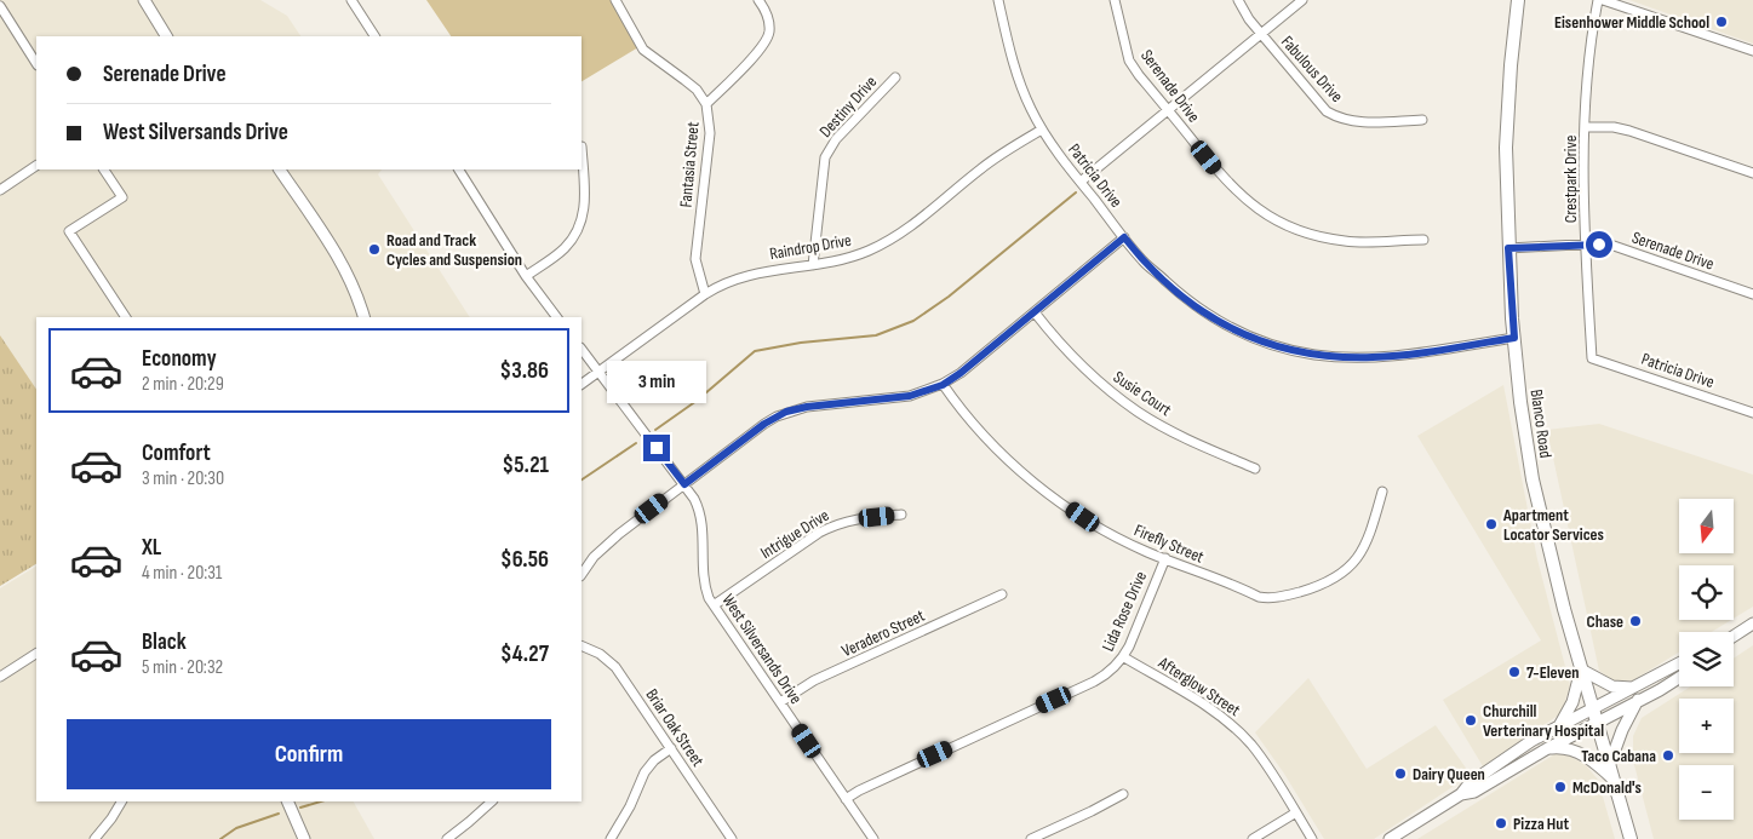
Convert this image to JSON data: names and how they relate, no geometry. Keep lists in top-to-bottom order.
{
  "streets": {
    "main road": ["Blanco Road"],
    "street": [
      "Fabulous Drive",
      "Serenade Drive",
      "Destiny Drive",
      "Fantasia Street",
      "Patricia Drive",
      "Crestpark Drive",
      "Raindrop Drive",
      "Susie Court",
      "Intrigue Drive",
      "Firefly Street",
      "Lida Rose Drive",
      "Veradero Street",
      "West Silversands Drive",
      "Afterglow Street",
      "Briar Oak Street"
    ]
  },
  "crossings": [
    ["Serenade Drive", "Crestpark Drive"],
    ["Serenade Drive", "Blanco Road"],
    ["Destiny Drive", "Raindrop Drive"],
    ["Fantasia Street", "Raindrop Drive"],
    ["Patricia Drive", "Crestpark Drive"],
    ["Patricia Drive", "Raindrop Drive"],
    ["Patricia Drive", "Blanco Road"],
    ["Raindrop Drive", "West Silversands Drive"],
    ["Intrigue Drive", "West Silversands Drive"],
    ["Firefly Street", "Lida Rose Drive"],
    ["Lida Rose Drive", "West Silversands Drive"],
    ["Lida Rose Drive", "Afterglow Street"],
    ["Veradero Street", "West Silversands Drive"]
  ],
  "places": [
    "Eisenhower Middle School",
    "Road and Track Cycles and Suspension",
    "Apartment Locator Services",
    "Chase",
    "7-Eleven",
    "Churchill Verterinary Hospital",
    "Taco Cabana",
    "Dairy Queen",
    "McDonald's",
    "Pizza Hut"
  ],
  "north": "bottom",
  "page": {
    "banner": ["Serenade Drive", "West Silversands Drive"],
    "list": [
      {
        "name": "Economy",
        "note": "2 min · 20:29",
        "value": "$3.86"
      },
      {
        "name": "Comfort",
        "note": "3 min · 20:30",
        "value": "$5.21"
      },
      {
        "name": "XL",
        "note": "4 min · 20:31",
        "value": "$6.56"
      },
      {
        "name": "Black",
        "note": "5 min · 20:32",
        "value": "$4.27"
      }
    ],
    "bubble": "3 min",
    "map_buttons": ["+", "−"],
    "buttons": "Confirm"
  }
}
